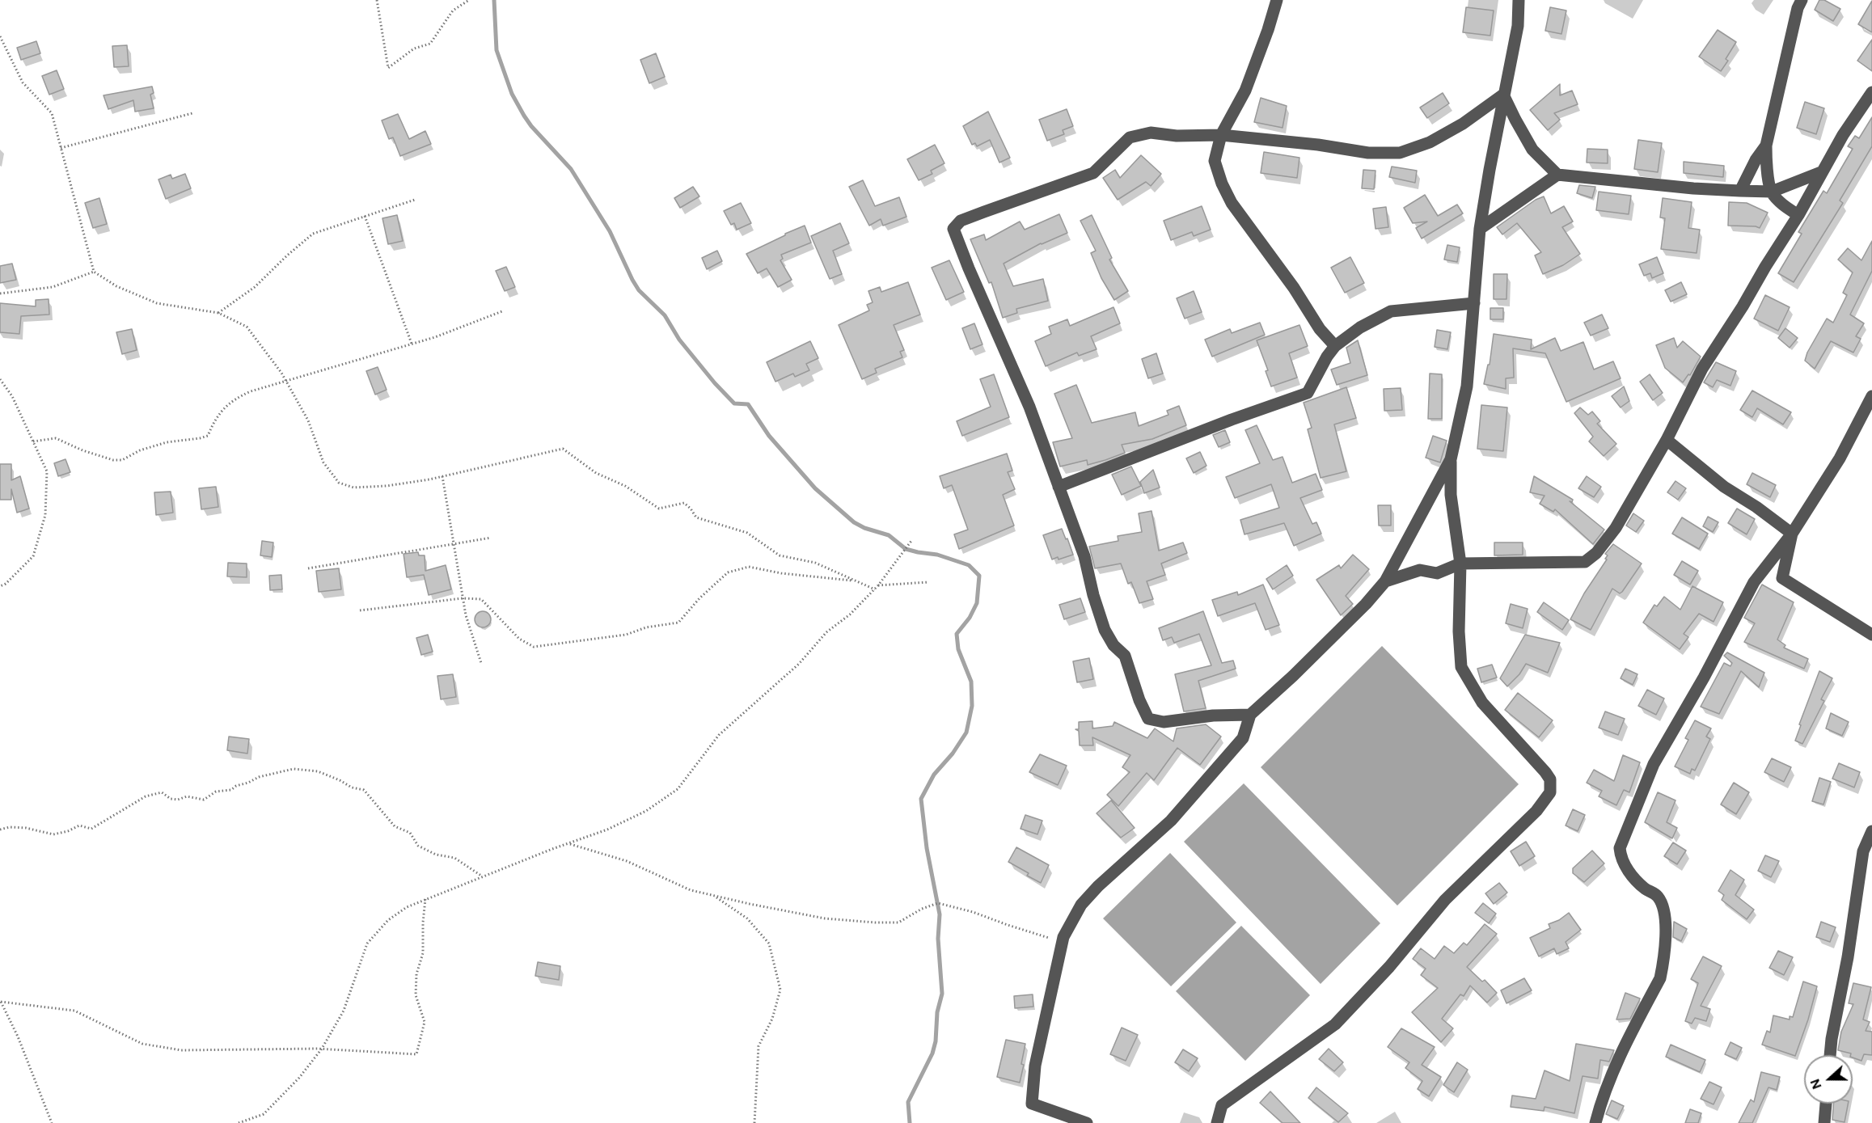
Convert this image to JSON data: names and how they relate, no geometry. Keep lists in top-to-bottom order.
{
  "north": "left"
}
